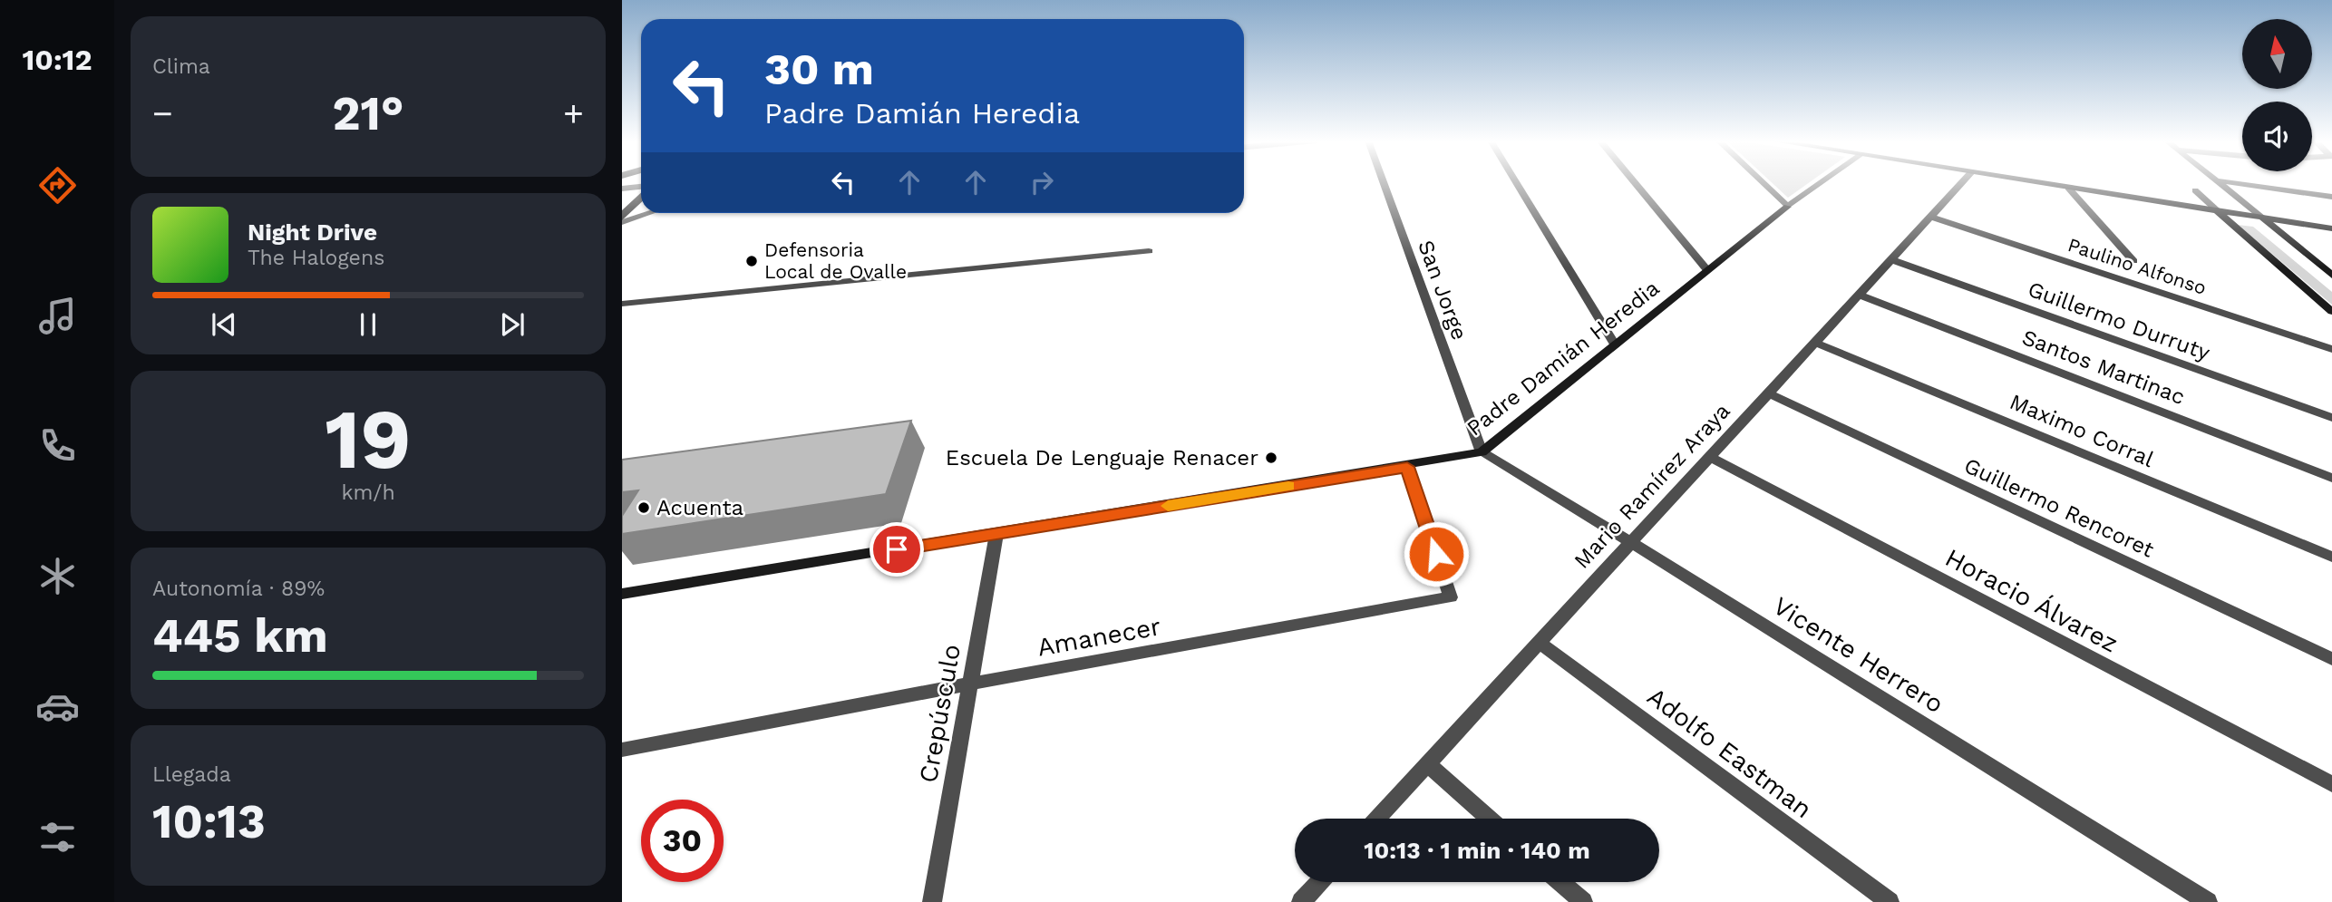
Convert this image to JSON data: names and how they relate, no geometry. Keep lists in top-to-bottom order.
{
  "streets": {
    "street": [
      "Paulino Alfonso",
      "San Jorge",
      "Guillermo Durruty",
      "Padre Damián Heredia",
      "Santos Martinac",
      "Maximo Corral",
      "Mario Ramírez Araya",
      "Guillermo Rencoret",
      "Horacio Álvarez",
      "Amanecer",
      "Vicente Herrero",
      "Crepúsculo",
      "Adolfo Eastman"
    ]
  },
  "crossings": [
    ["Paulino Alfonso", "Mario Ramírez Araya"],
    ["San Jorge", "Padre Damián Heredia"],
    ["San Jorge", "Vicente Herrero"],
    ["Guillermo Durruty", "Mario Ramírez Araya"],
    ["Padre Damián Heredia", "Amanecer"],
    ["Padre Damián Heredia", "Vicente Herrero"],
    ["Padre Damián Heredia", "Crepúsculo"],
    ["Santos Martinac", "Mario Ramírez Araya"],
    ["Maximo Corral", "Mario Ramírez Araya"],
    ["Mario Ramírez Araya", "Guillermo Rencoret"],
    ["Mario Ramírez Araya", "Horacio Álvarez"],
    ["Mario Ramírez Araya", "Vicente Herrero"],
    ["Mario Ramírez Araya", "Adolfo Eastman"],
    ["Amanecer", "Crepúsculo"]
  ],
  "places": ["Defensoria Local de Ovalle", "Escuela De Lenguaje Renacer", "Acuenta"],
  "north": "top",
  "page": {
    "tabs": "10:12",
    "tile": [
      "Clima",
      ["19", "km/h"],
      ["Autonomía · 89%", "445 km"],
      ["Llegada", "10:13"]
    ],
    "turn": ["30 m", "Padre Damián Heredia"],
    "heat": ["−", "21°", "+"],
    "song": ["Night Drive", "The Halogens"],
    "limit": "30",
    "trip": "10:13 · 1 min · 140 m"
  }
}
